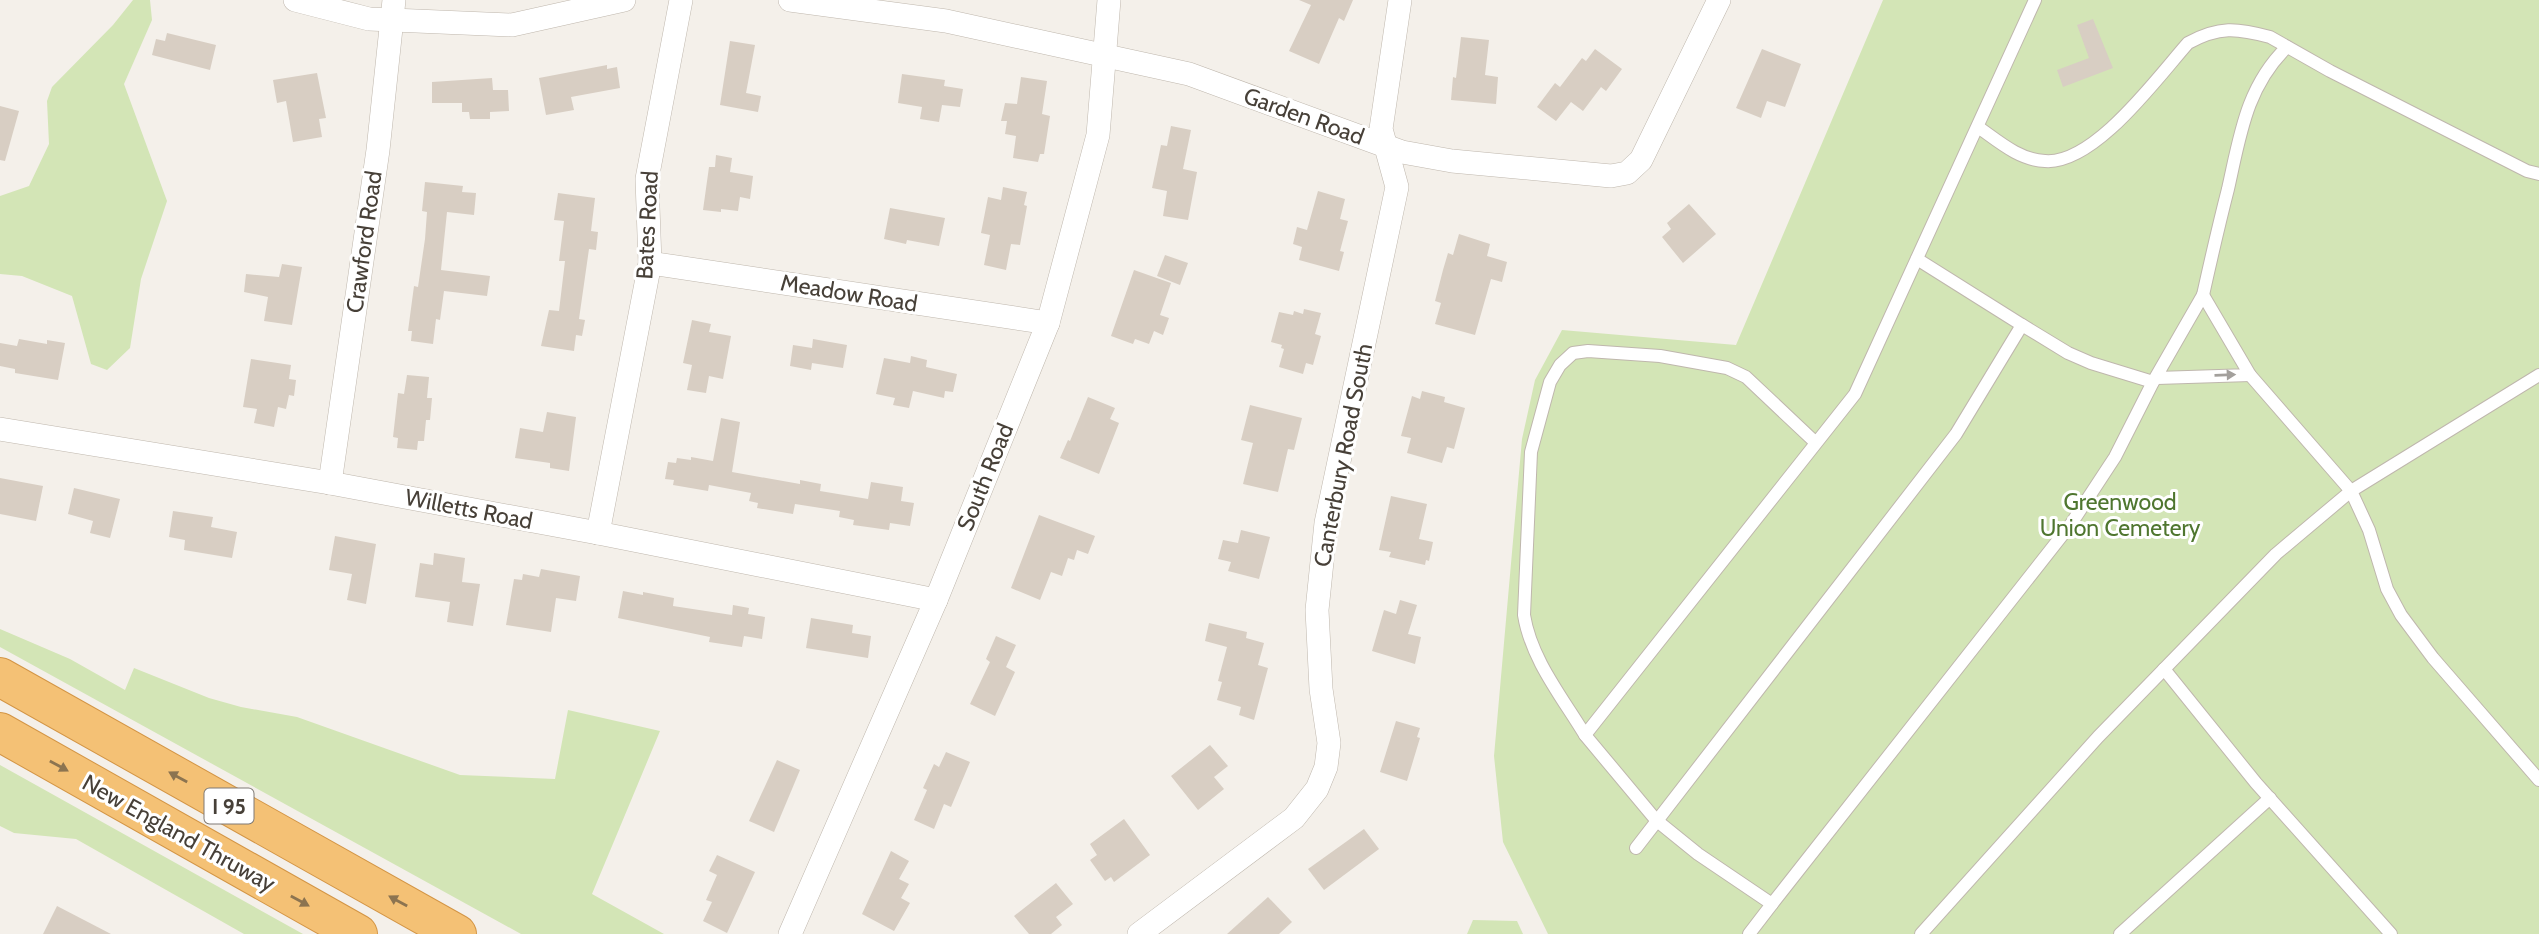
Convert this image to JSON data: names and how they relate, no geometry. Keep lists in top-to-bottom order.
{
  "streets": {
    "highway": ["I 95", "New England Thruway"],
    "street": [
      "Garden Road",
      "Bates Road",
      "Crawford Road",
      "Meadow Road",
      "Canterbury Road South",
      "South Road",
      "Willetts Road"
    ]
  },
  "crossings": [
    ["Garden Road", "Canterbury Road South"],
    ["Garden Road", "South Road"],
    ["Bates Road", "Meadow Road"],
    ["Bates Road", "Willetts Road"],
    ["Crawford Road", "Willetts Road"],
    ["Meadow Road", "South Road"],
    ["South Road", "Willetts Road"]
  ],
  "parks": ["Greenwood Union Cemetery"]
}
